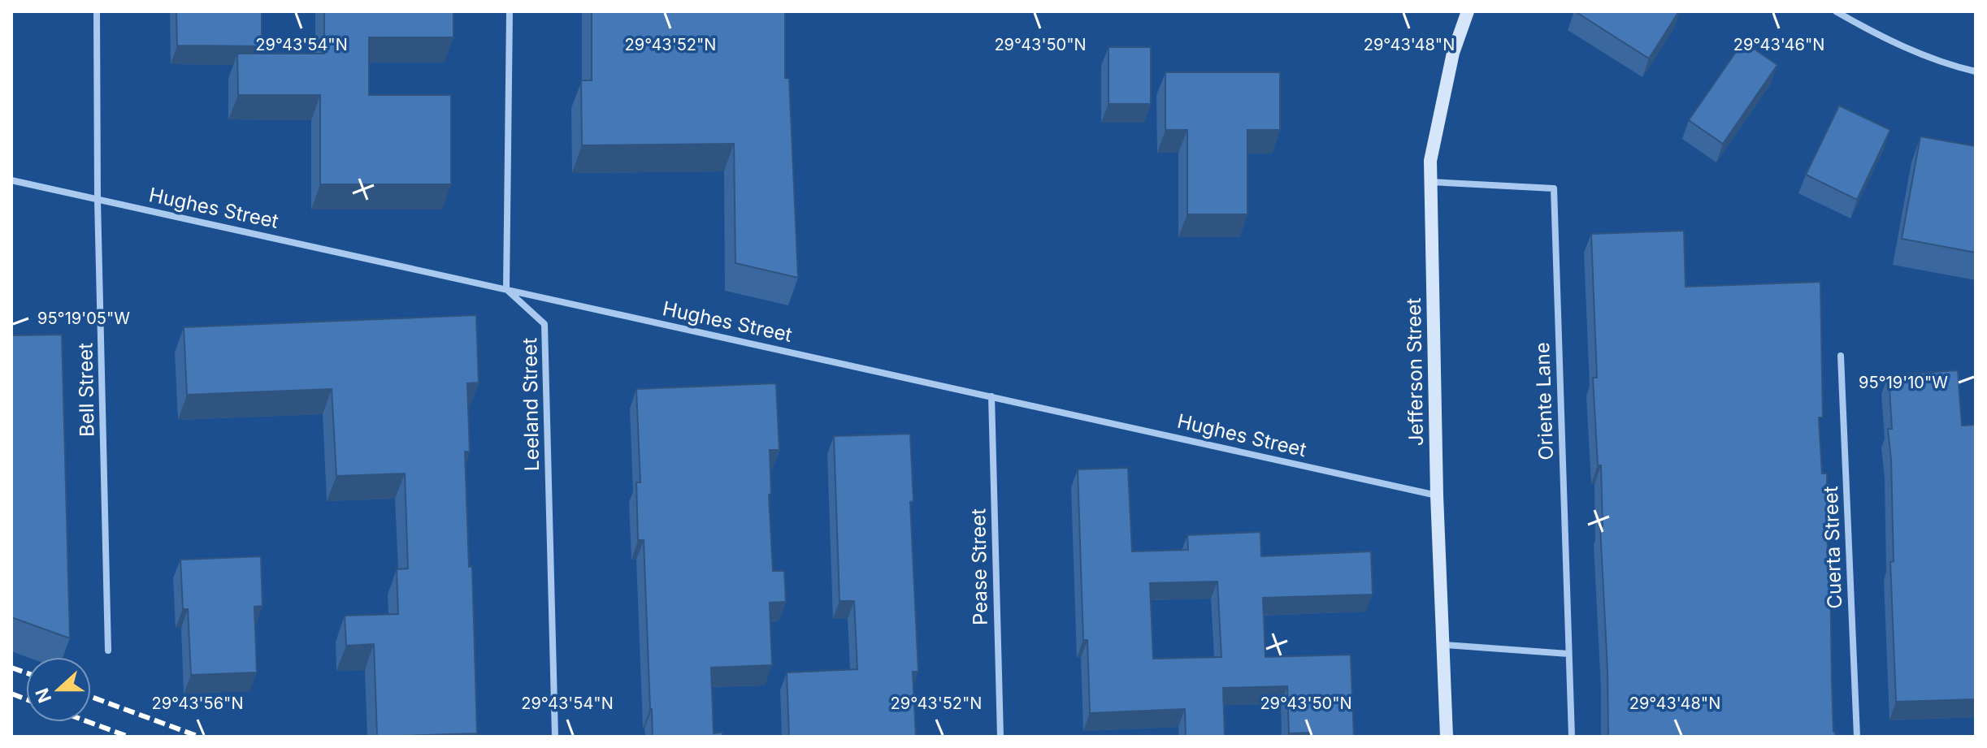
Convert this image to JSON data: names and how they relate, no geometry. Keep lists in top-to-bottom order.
{
  "streets": {
    "street": [
      "Hughes Street",
      "Jefferson Street",
      "Bell Street",
      "Oriente Lane",
      "Leeland Street",
      "Cuerta Street",
      "Pease Street"
    ]
  },
  "crossings": [
    ["Hughes Street", "Jefferson Street"],
    ["Hughes Street", "Bell Street"],
    ["Hughes Street", "Leeland Street"],
    ["Hughes Street", "Pease Street"],
    ["Jefferson Street", "Oriente Lane"]
  ],
  "north": "left",
  "coordinates": [
    "29°43'54\"N",
    "29°43'52\"N",
    "29°43'50\"N",
    "29°43'48\"N",
    "29°43'46\"N",
    "95°19'05\"W",
    "95°19'10\"W",
    "29°43'56\"N"
  ]
}
